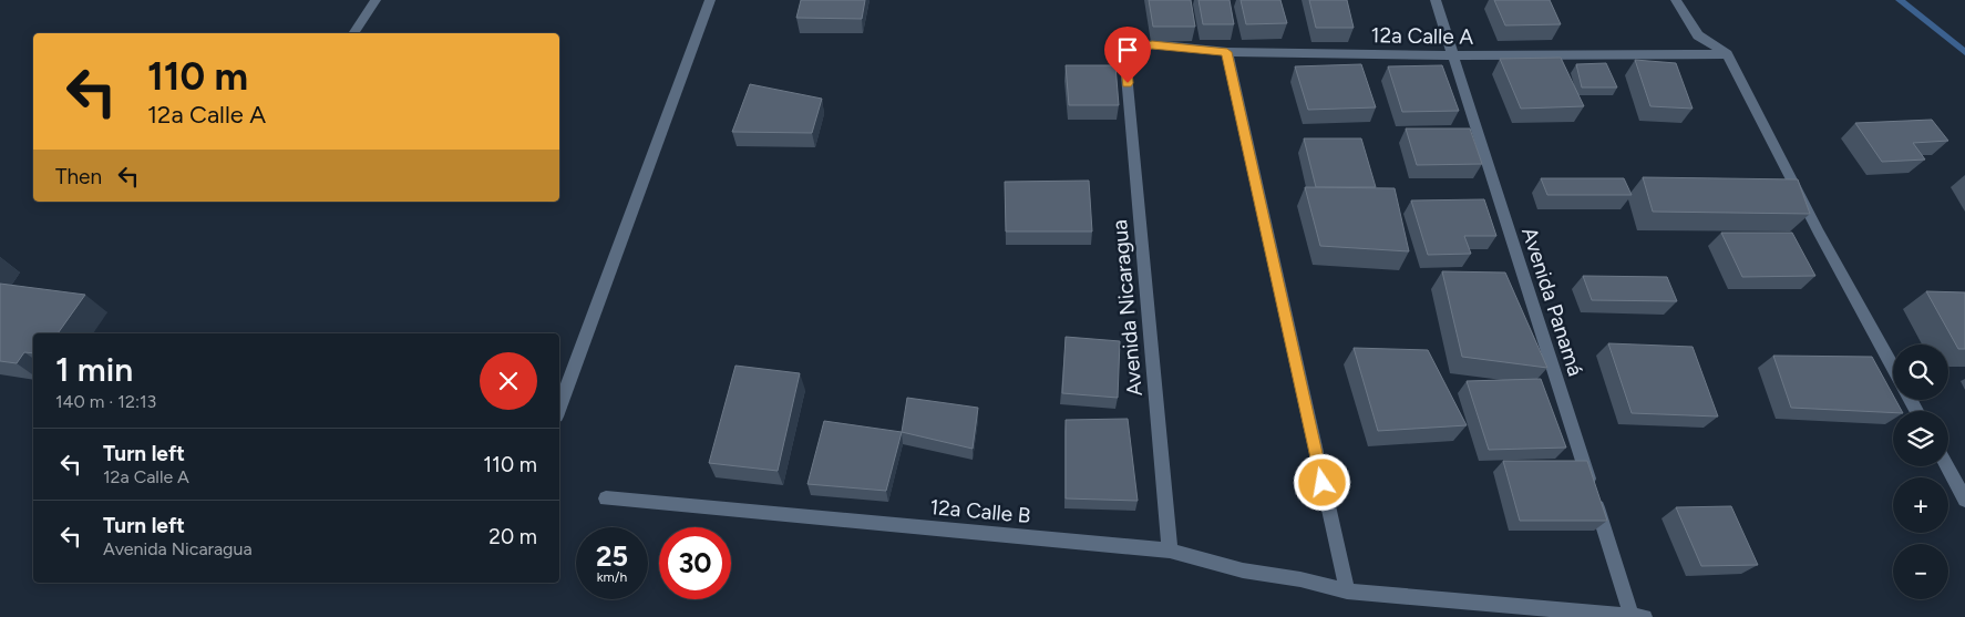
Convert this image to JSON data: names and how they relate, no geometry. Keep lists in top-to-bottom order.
{
  "streets": {
    "street": [
      "12a Calle A",
      "Avenida Panamá",
      "Avenida Nicaragua",
      "12a Calle B"
    ]
  },
  "crossings": [
    ["12a Calle A", "Avenida Panamá"],
    ["12a Calle A", "Avenida Nicaragua"],
    ["Avenida Panamá", "12a Calle B"],
    ["Avenida Nicaragua", "12a Calle B"]
  ],
  "page": {
    "turn": ["110 m", "12a Calle A"],
    "then": "Then",
    "heading": ["1 min", "140 m · 12:13"],
    "map_buttons": ["+", "−"],
    "list": [
      {
        "name": "Turn left",
        "note": "12a Calle A",
        "value": "110 m"
      },
      {
        "name": "Turn left",
        "note": "Avenida Nicaragua",
        "value": "20 m"
      }
    ],
    "speed": "25 km/h",
    "limit": "30"
  }
}
